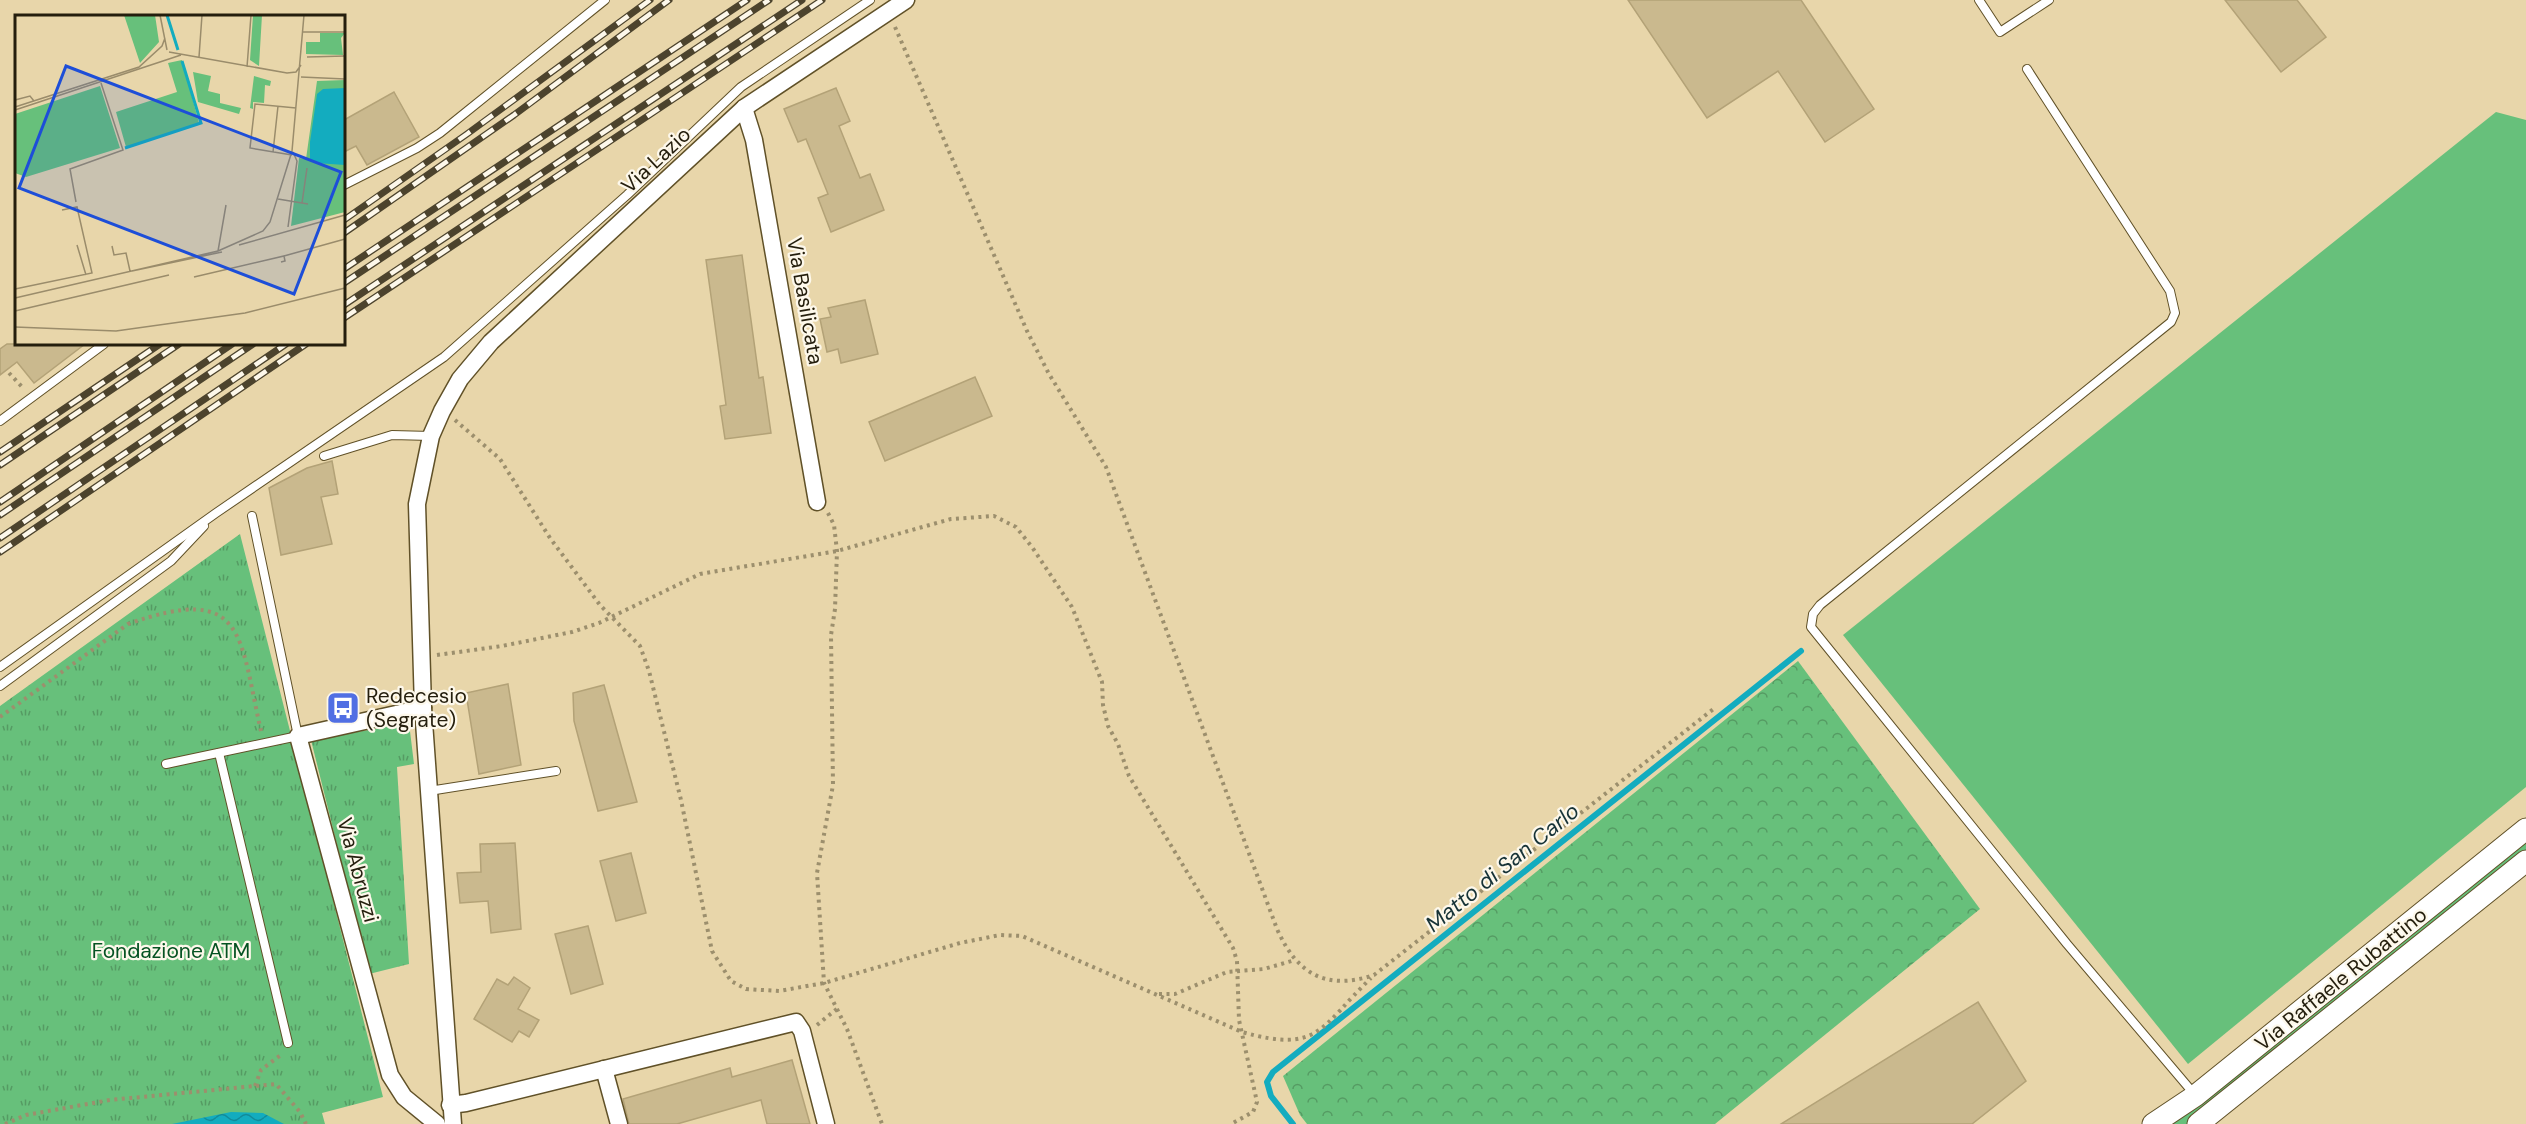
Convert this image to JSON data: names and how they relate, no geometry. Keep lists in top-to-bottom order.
{
  "streets": {
    "street": [
      "Via Lazio",
      "Via Basilicata",
      "Via Abruzzi",
      "Via Raffaele Rubattino"
    ]
  },
  "crossings": [
    ["Via Lazio", "Via Basilicata"]
  ],
  "water": ["Matto di San Carlo"],
  "parks": ["Fondazione ATM"],
  "places": {
    "bus stop": ["Redecesio (Segrate)"]
  }
}
